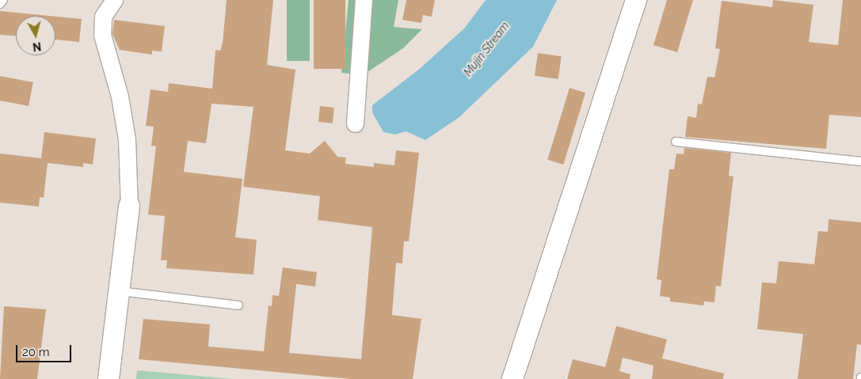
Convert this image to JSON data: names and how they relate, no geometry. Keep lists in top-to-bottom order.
{
  "water": ["Mujin Stream"],
  "scale_bar": "20 m",
  "north": "bottom"
}
